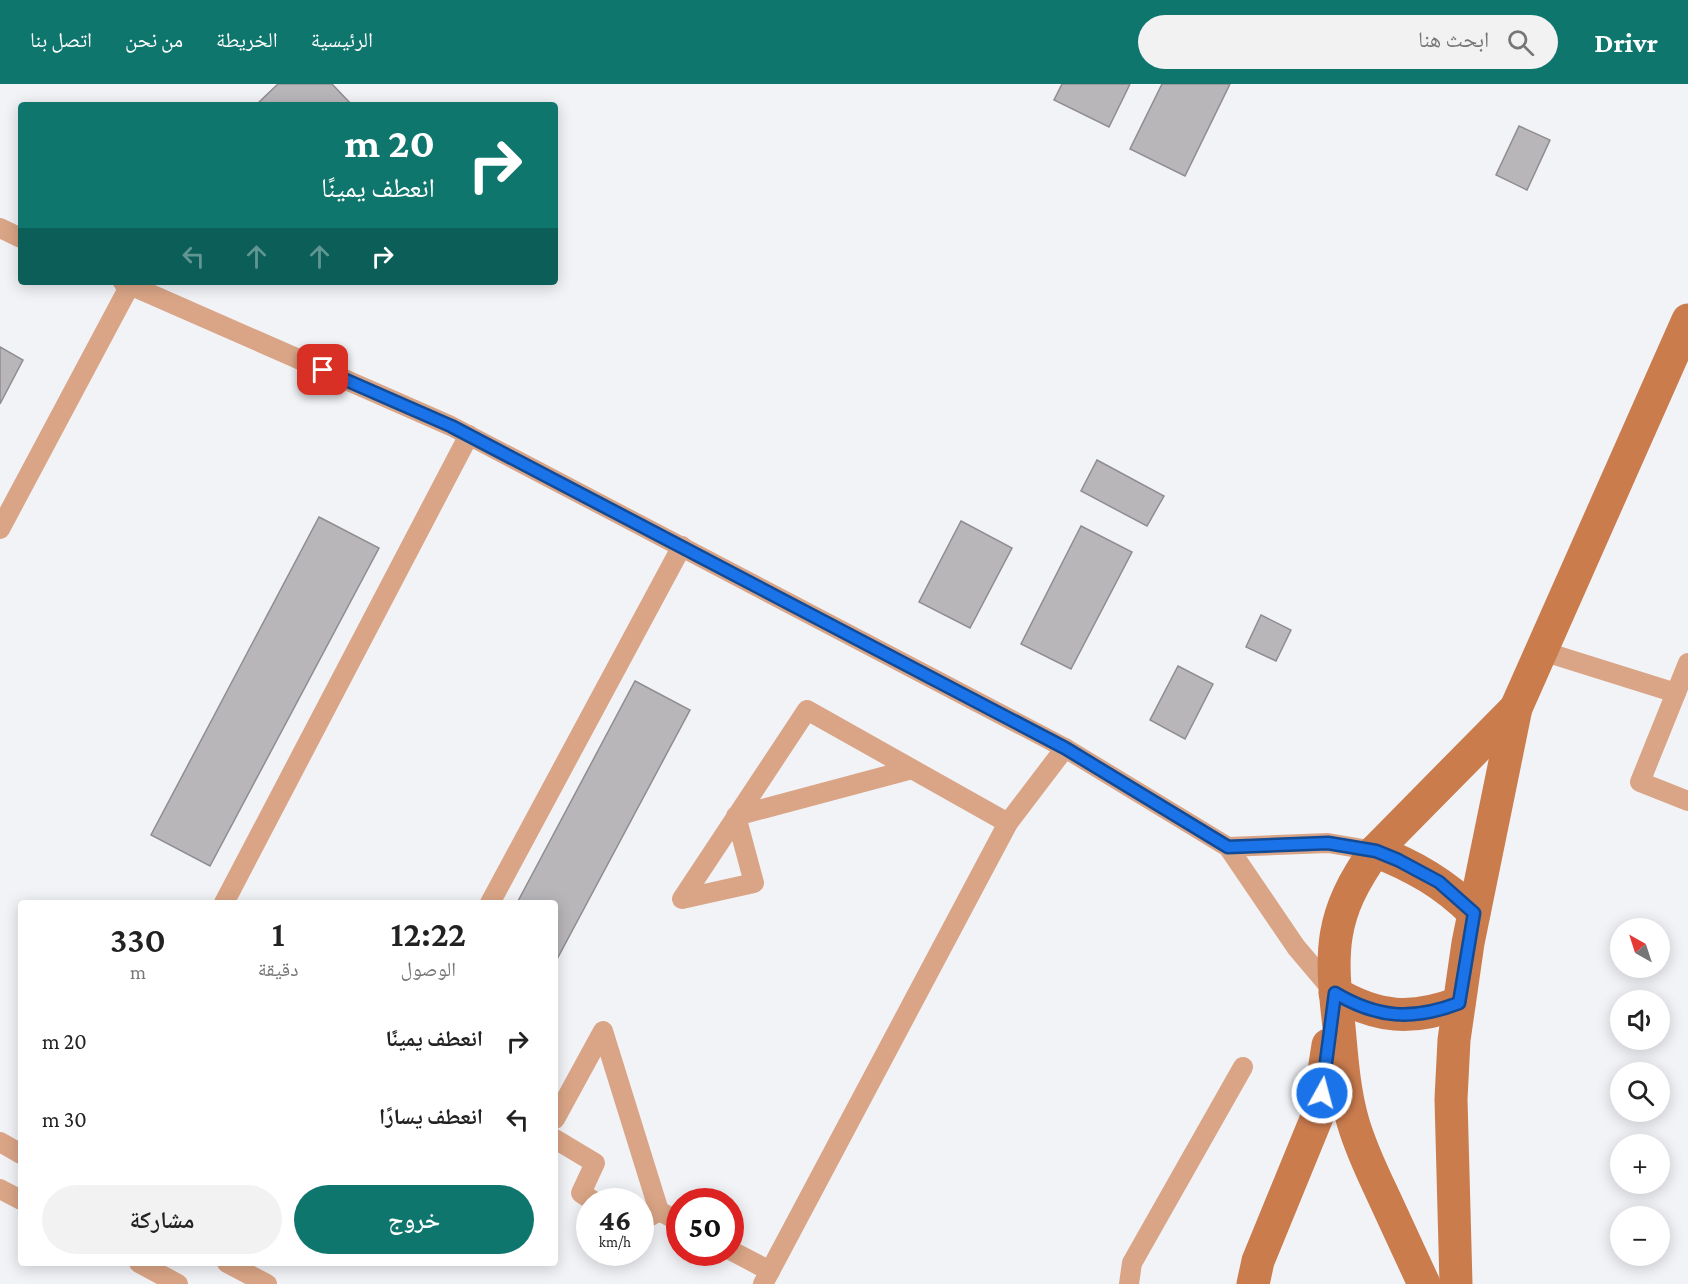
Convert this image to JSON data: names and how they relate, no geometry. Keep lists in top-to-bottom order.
{
  "north": "top left",
  "page": {
    "header": "Drivr",
    "search": "ابحث هنا",
    "nav": [
      "الرئيسية",
      "الخريطة",
      "من نحن",
      "اتصل بنا"
    ],
    "turn": ["20 m", "انعطف يمينًا"],
    "eta": [
      "12:22",
      "الوصول",
      "1",
      "دقيقة",
      "330",
      "m"
    ],
    "map_buttons": ["+", "−"],
    "list": [
      {
        "name": "انعطف يمينًا",
        "value": "20 m"
      },
      {
        "name": "انعطف يسارًا",
        "value": "30 m"
      }
    ],
    "buttons": ["خروج", "مشاركة"],
    "speed": "46 km/h",
    "limit": "50"
  }
}
